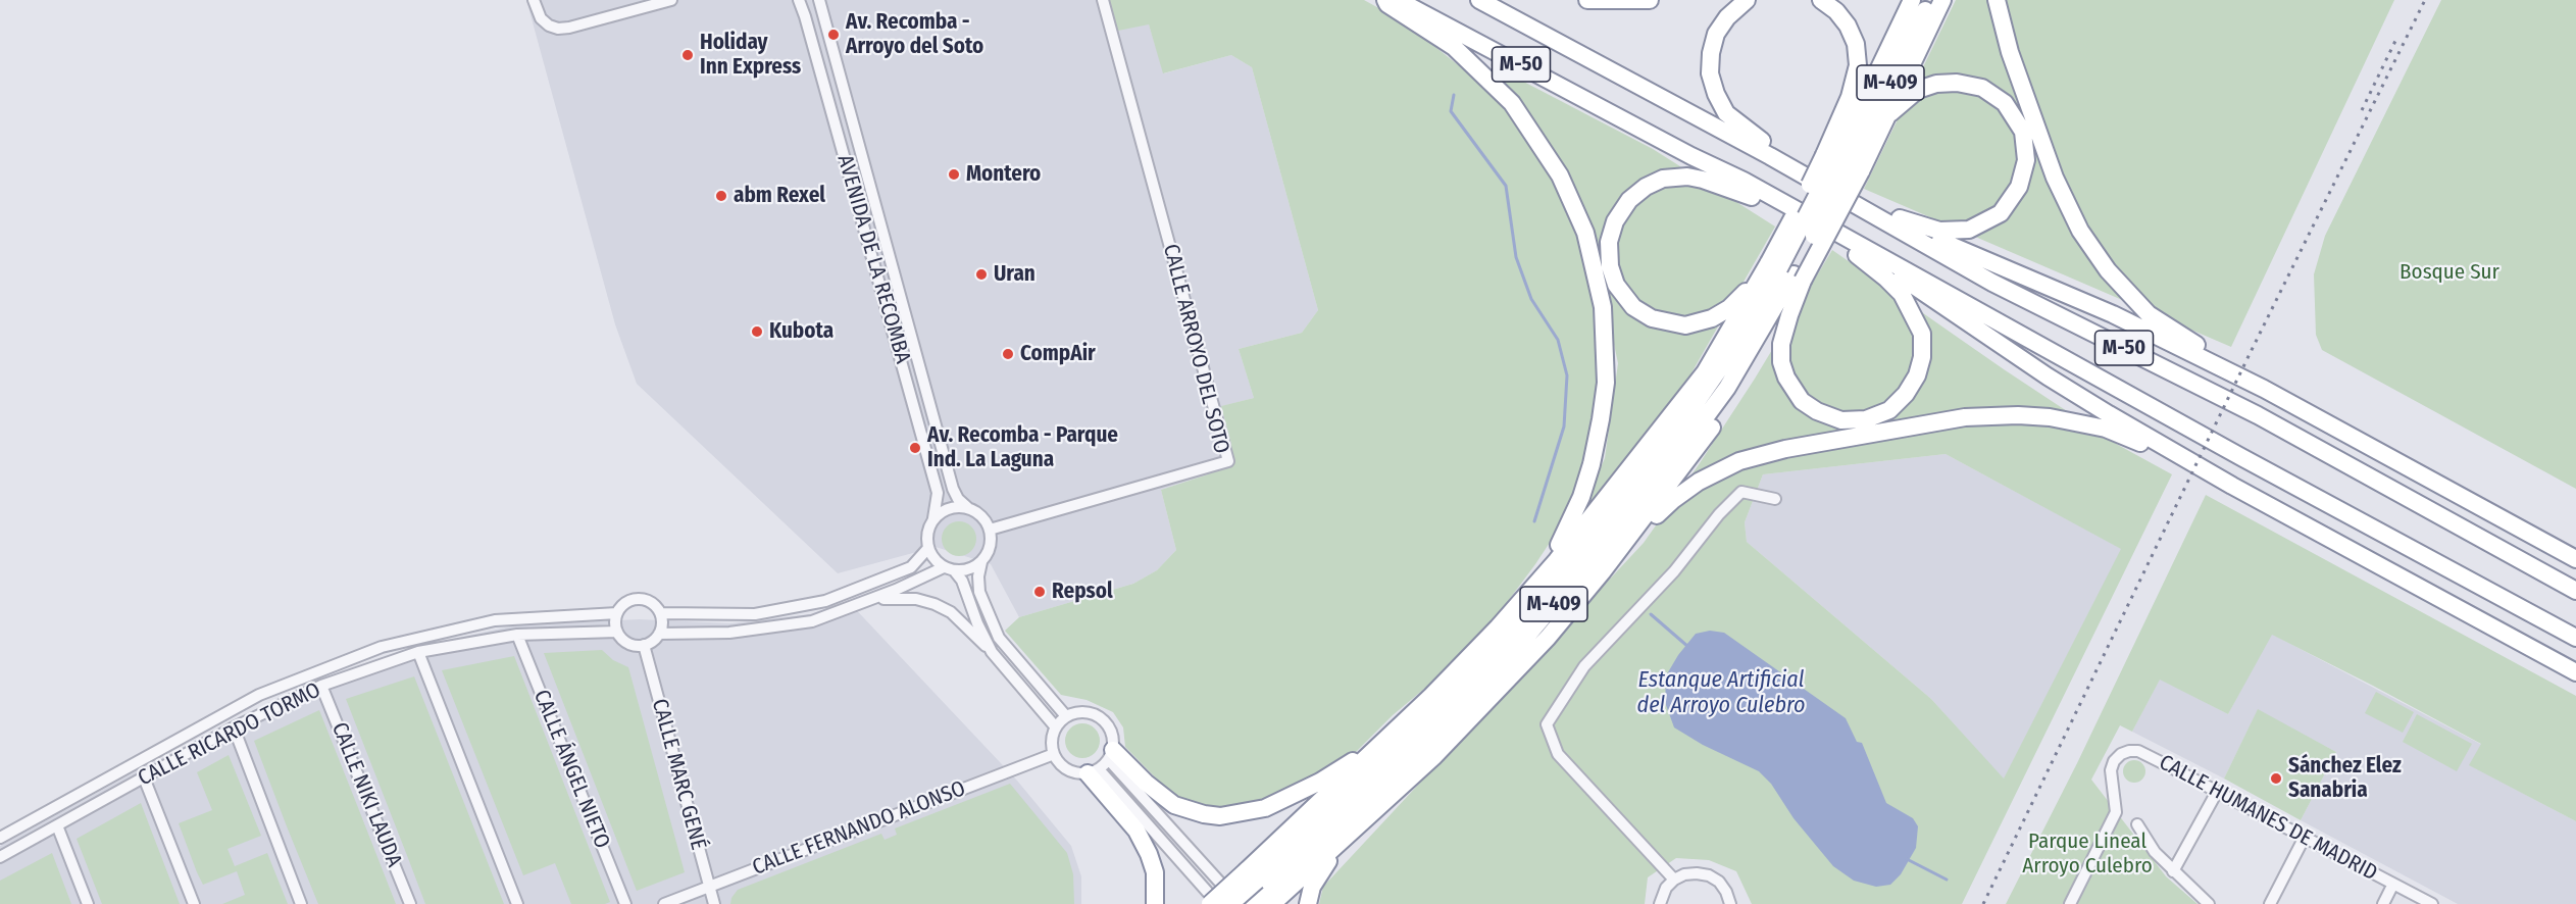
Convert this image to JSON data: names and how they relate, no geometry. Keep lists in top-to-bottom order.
{
  "streets": {
    "highway": ["M-50", "M-409"],
    "street": [
      "AVENIDA DE LA RECOMBA",
      "CALLE ARROYO DEL SOTO",
      "CALLE RICARDO TORMO",
      "CALLE ÁNGEL NIETO",
      "CALLE MARC GENÉ",
      "CALLE NIKI LAUDA",
      "CALLE HUMANES DE MADRID",
      "CALLE FERNANDO ALONSO"
    ]
  },
  "crossings": [
    ["M-409", "CALLE FERNANDO ALONSO"],
    ["AVENIDA DE LA RECOMBA", "CALLE ARROYO DEL SOTO"],
    ["CALLE RICARDO TORMO", "CALLE ÁNGEL NIETO"],
    ["CALLE RICARDO TORMO", "CALLE MARC GENÉ"],
    ["CALLE RICARDO TORMO", "CALLE NIKI LAUDA"],
    ["CALLE MARC GENÉ", "CALLE FERNANDO ALONSO"]
  ],
  "water": ["Estanque Artificial del Arroyo Culebro"],
  "parks": ["Bosque Sur", "Parque Lineal Arroyo Culebro"],
  "places": [
    "Av. Recomba - Arroyo del Soto",
    "Holiday Inn Express",
    "Montero",
    "abm Rexel",
    "Uran",
    "Kubota",
    "CompAir",
    "Av. Recomba - Parque Ind. La Laguna",
    "Repsol",
    "Sánchez Elez Sanabria"
  ]
}
